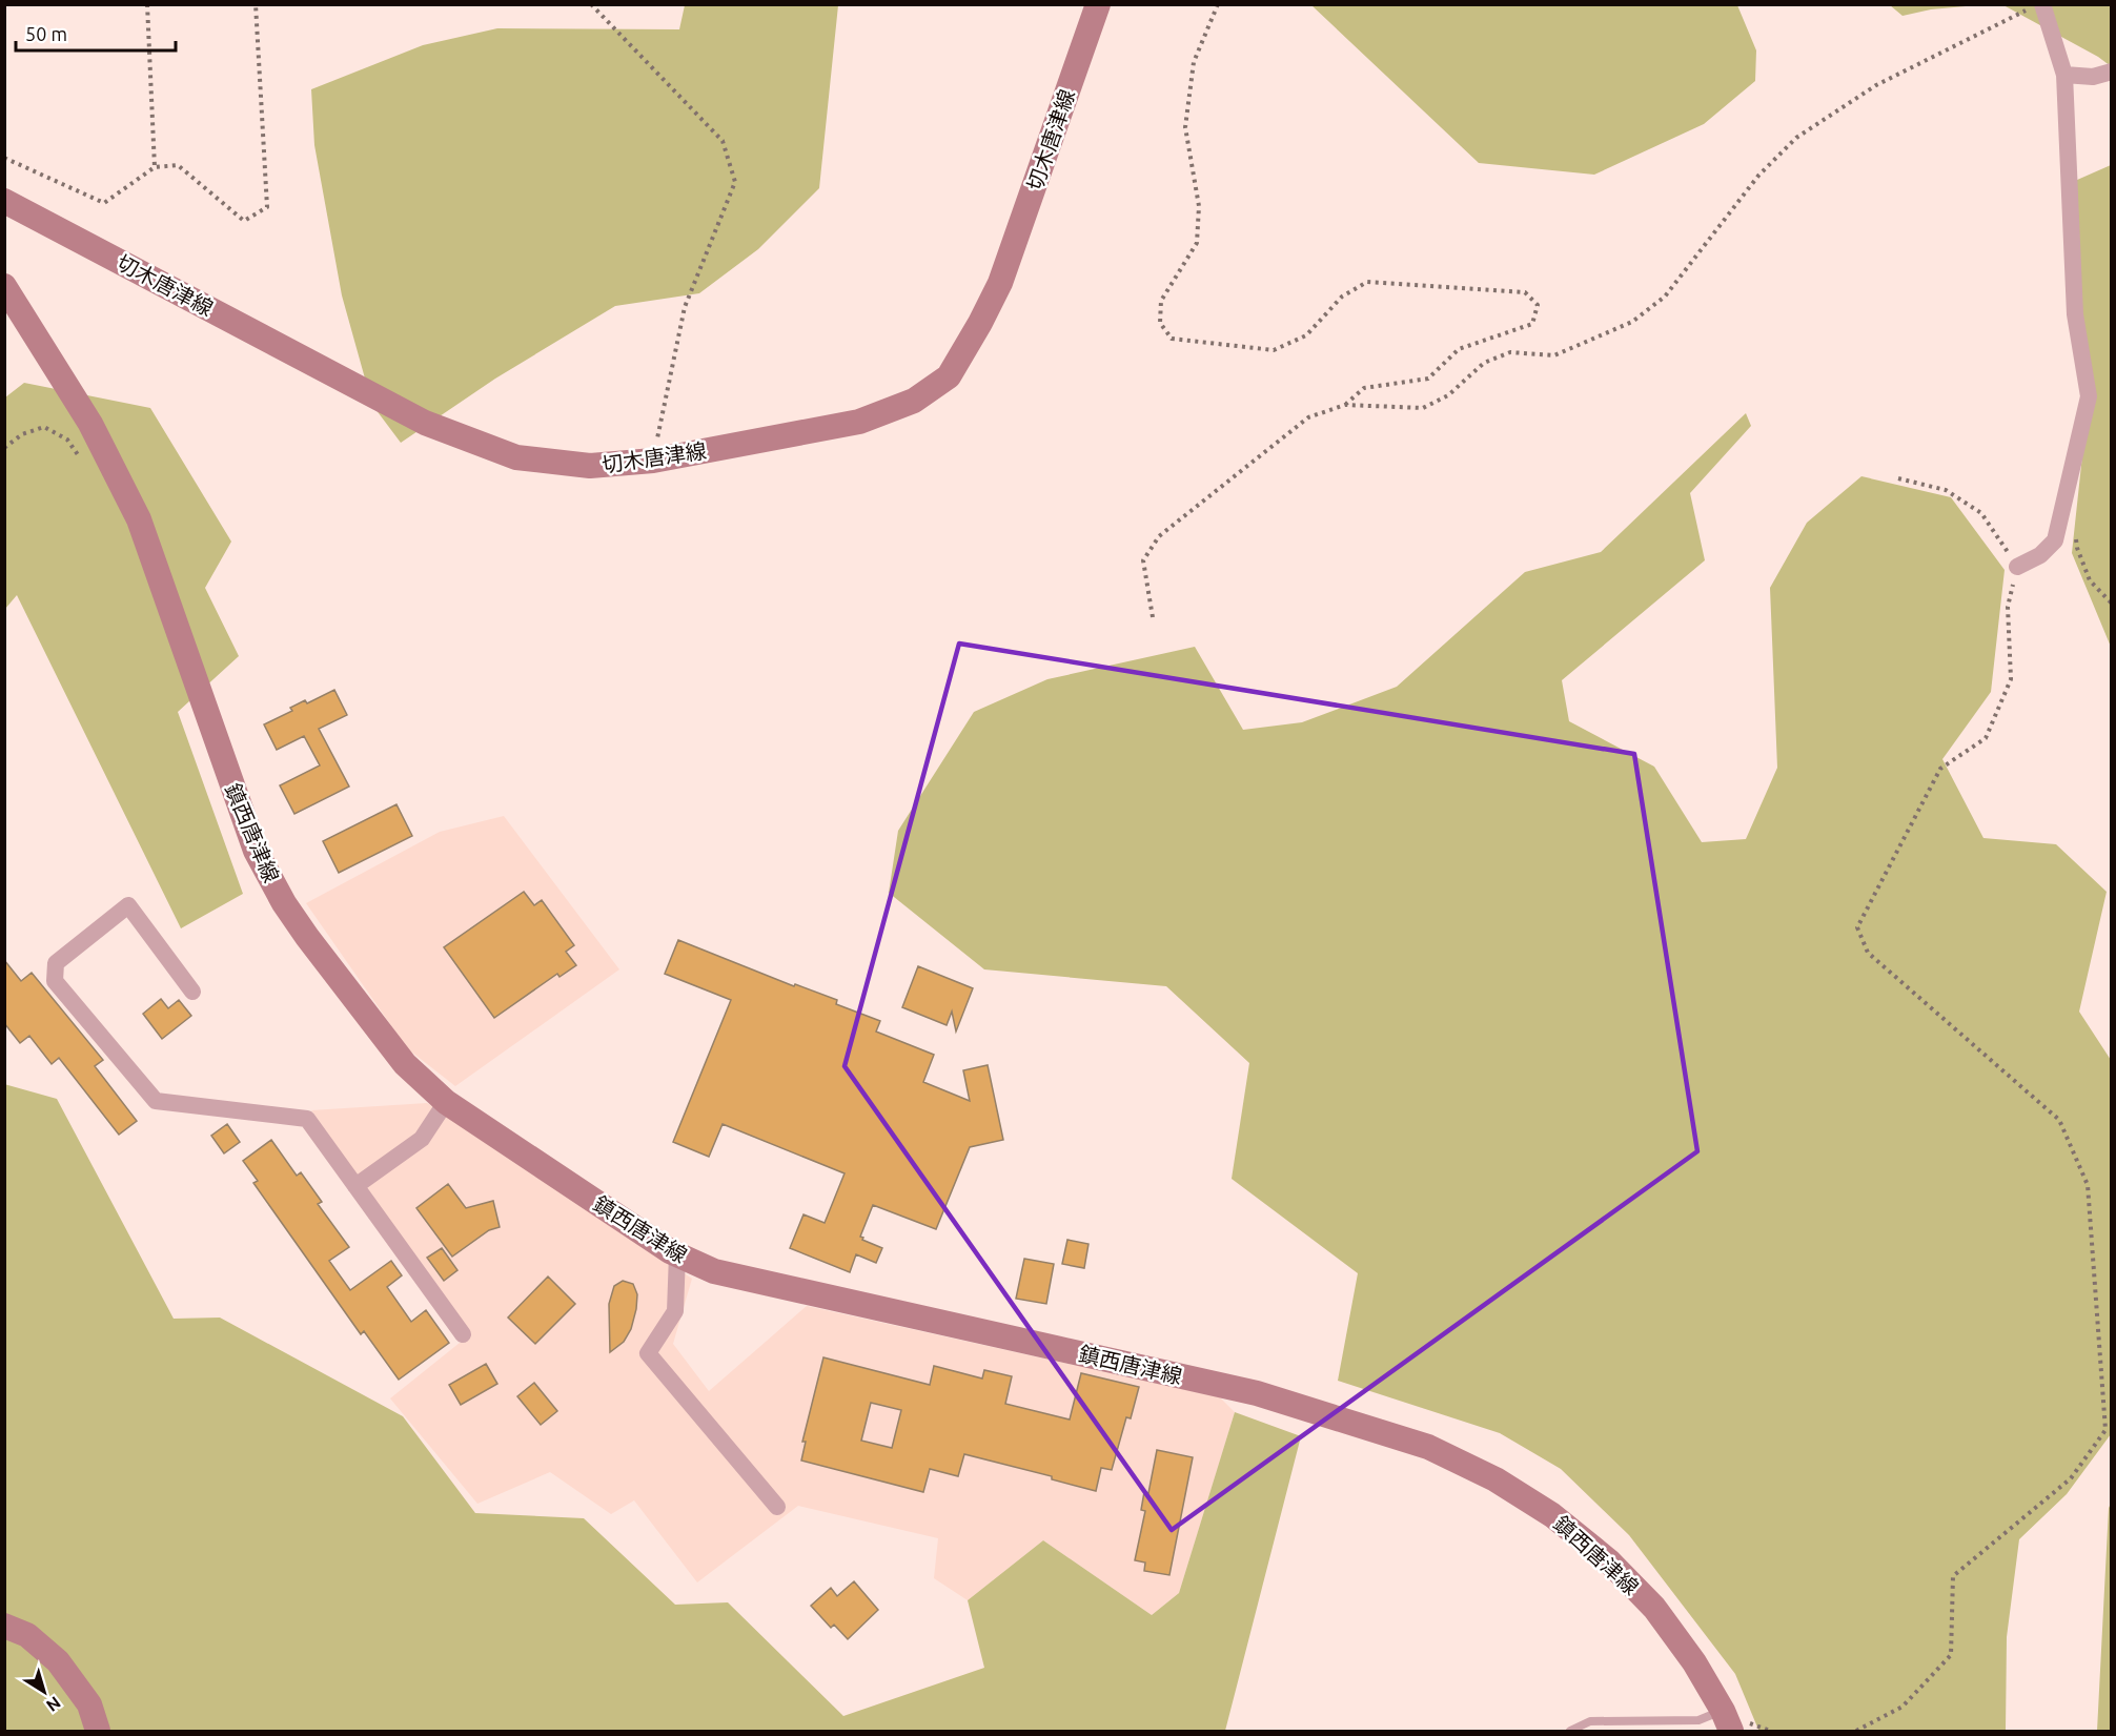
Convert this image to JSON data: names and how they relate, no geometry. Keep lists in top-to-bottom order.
{
  "streets": {
    "main road": ["切木唐津線", "鎮西唐津線"]
  },
  "scale_bar": "50 m",
  "north": "bottom right"
}
